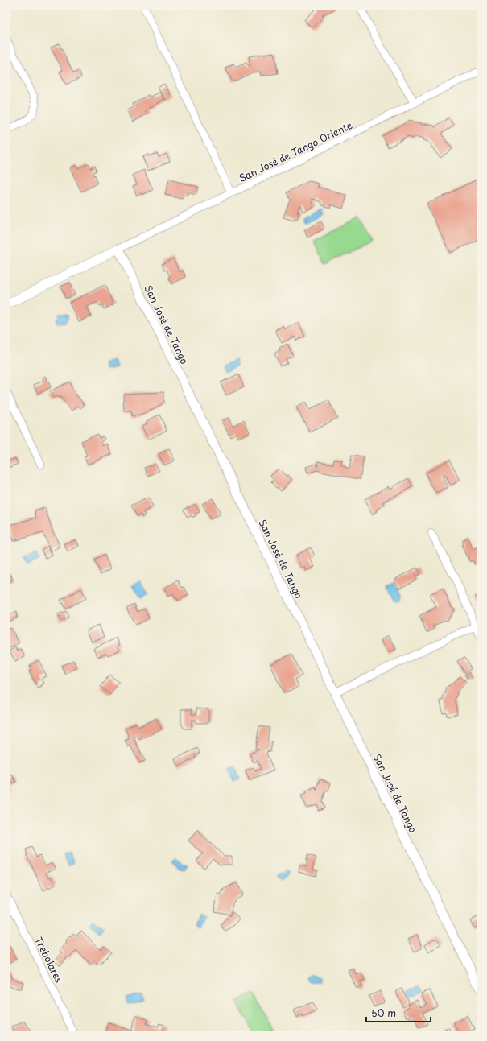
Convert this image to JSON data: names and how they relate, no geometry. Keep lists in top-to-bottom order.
{
  "streets": {
    "street": ["San José de Tango Oriente", "San José de Tango", "Trebolares"]
  },
  "crossings": [
    ["San José de Tango Oriente", "San José de Tango"]
  ],
  "scale_bar": "50 m"
}
